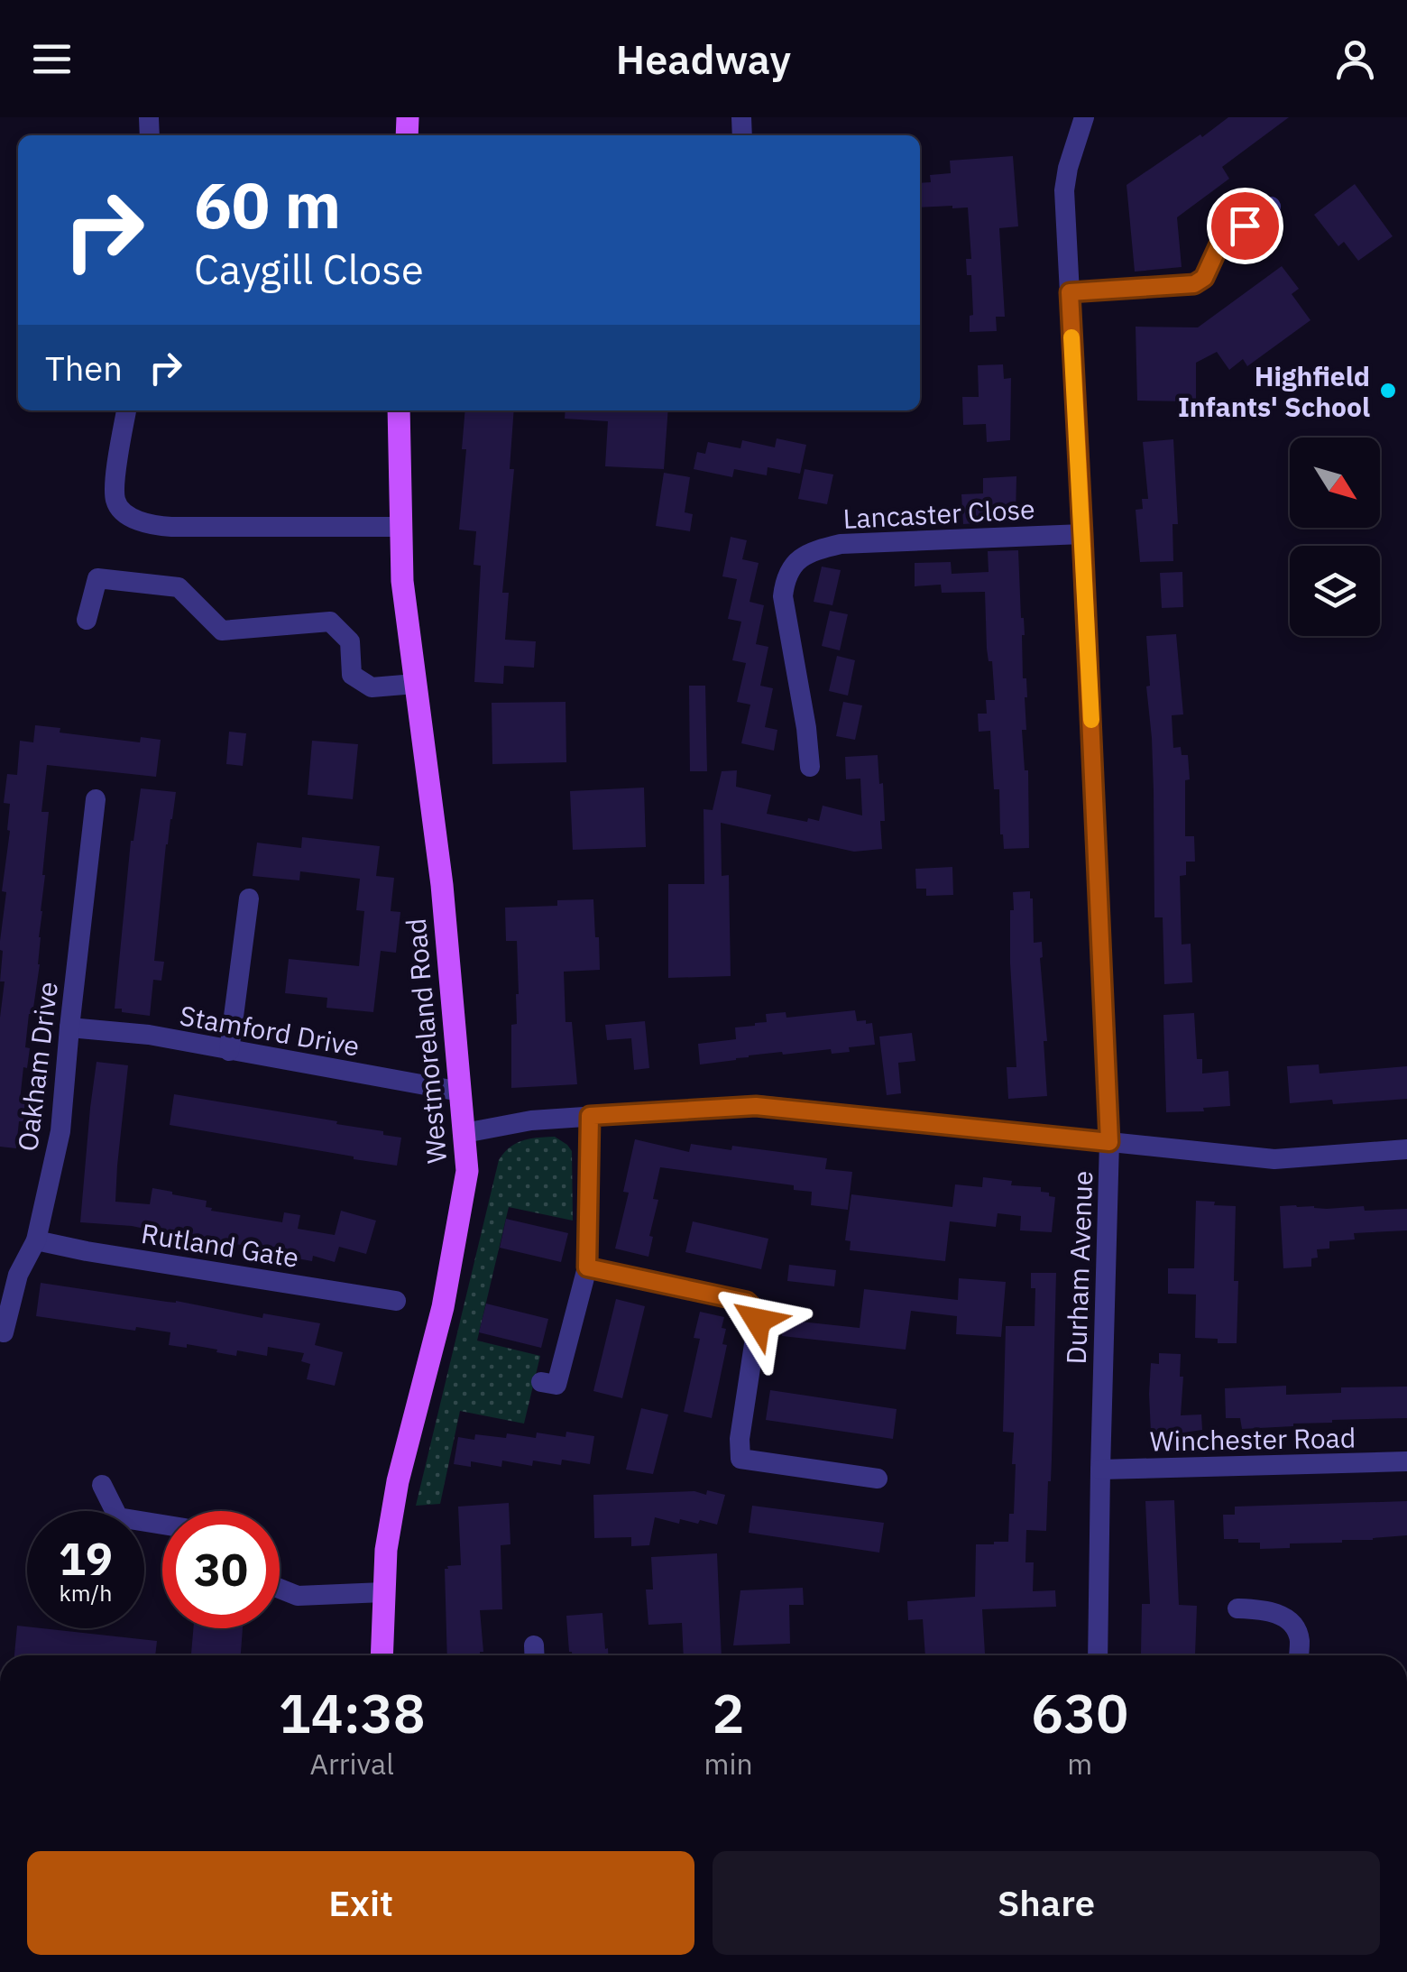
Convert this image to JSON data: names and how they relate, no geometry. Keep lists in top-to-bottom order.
{
  "streets": {
    "main road": ["Westmoreland Road"],
    "street": [
      "Lancaster Close",
      "Stamford Drive",
      "Oakham Drive",
      "Rutland Gate",
      "Durham Avenue",
      "Winchester Road"
    ]
  },
  "crossings": [
    ["Lancaster Close", "Durham Avenue"],
    ["Stamford Drive", "Westmoreland Road"],
    ["Stamford Drive", "Oakham Drive"],
    ["Oakham Drive", "Rutland Gate"],
    ["Durham Avenue", "Winchester Road"]
  ],
  "places": ["Highfield Infants' School"],
  "north": "bottom right",
  "page": {
    "header": "Headway",
    "turn": ["60 m", "Caygill Close"],
    "then": "Then",
    "speed": "19 km/h",
    "limit": "30",
    "eta": [
      "14:38",
      "Arrival",
      "2",
      "min",
      "630",
      "m"
    ],
    "buttons": ["Exit", "Share"]
  }
}
